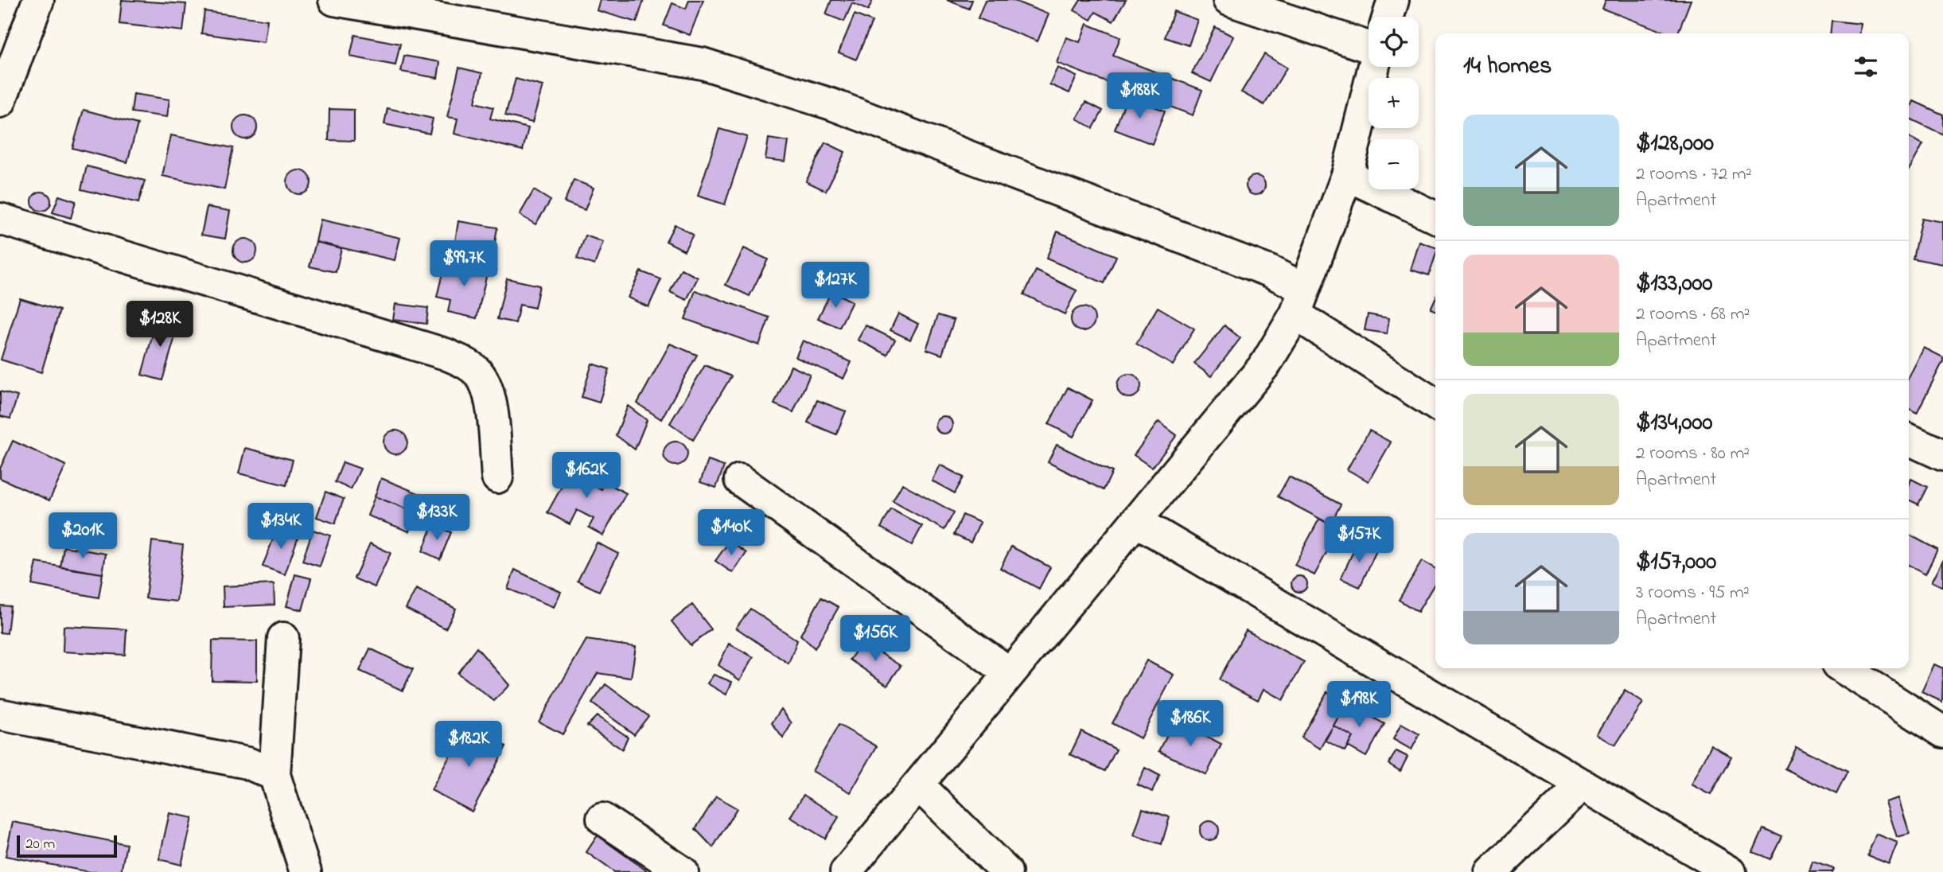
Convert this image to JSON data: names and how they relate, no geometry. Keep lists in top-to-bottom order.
{
  "scale_bar": "20 m",
  "page": {
    "map_buttons": ["+", "−"],
    "heading": "14 homes",
    "price": [
      "$188K",
      "$99.7K",
      "$127K",
      "$128K",
      "$162K",
      "$133K",
      "$134K",
      "$140K",
      "$201K",
      "$157K",
      "$156K",
      "$198K",
      "$186K",
      "$182K"
    ],
    "list": [
      {
        "name": "$128,000",
        "note": "2 rooms · 72 m² · Apartment"
      },
      {
        "name": "$133,000",
        "note": "2 rooms · 68 m² · Apartment"
      },
      {
        "name": "$134,000",
        "note": "2 rooms · 80 m² · Apartment"
      },
      {
        "name": "$157,000",
        "note": "3 rooms · 95 m² · Apartment"
      }
    ],
    "scale": "20 m"
  }
}
